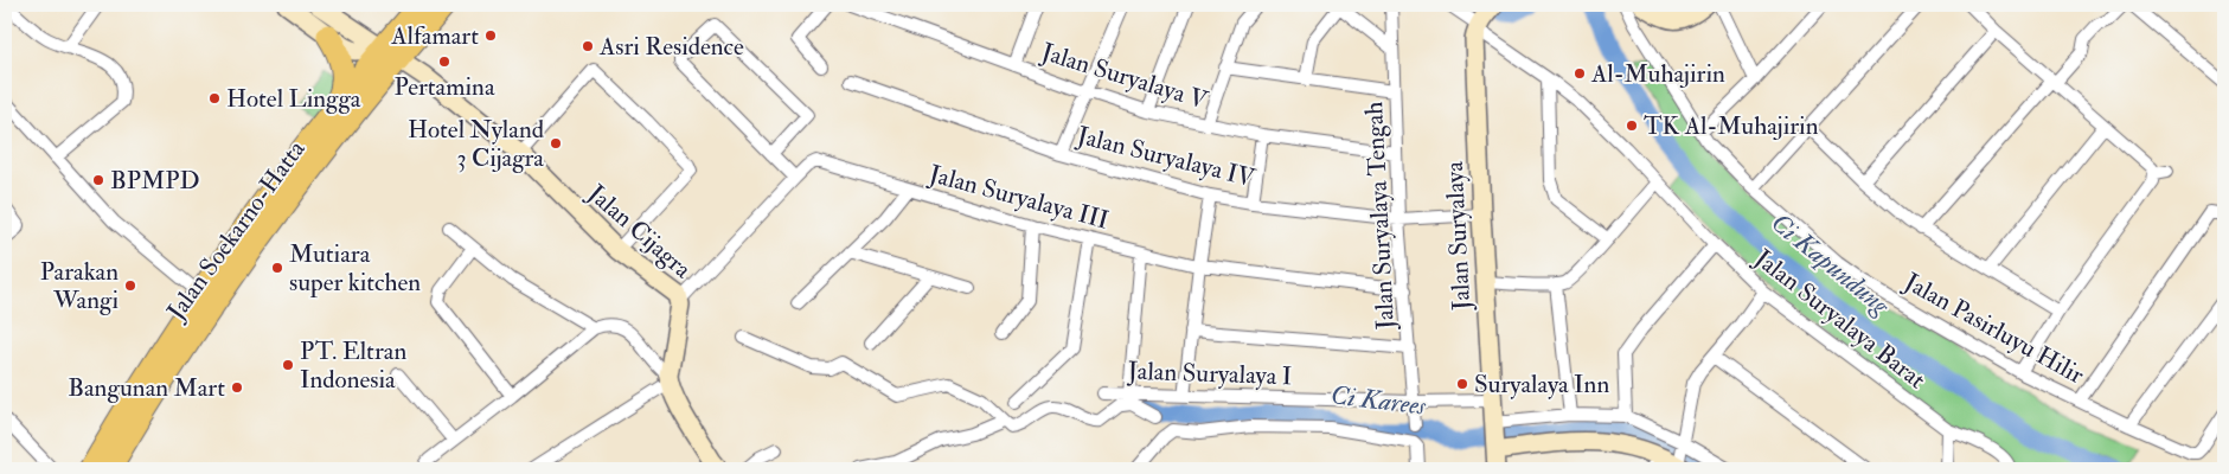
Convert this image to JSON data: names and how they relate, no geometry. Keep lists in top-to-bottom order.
{
  "streets": {
    "highway": ["Jalan Soekarno-Hatta"],
    "street": [
      "Jalan Suryalaya V",
      "Jalan Suryalaya IV",
      "Jalan Suryalaya III",
      "Jalan Suryalaya Tengah",
      "Jalan Cijagra",
      "Jalan Suryalaya",
      "Jalan Suryalaya Barat",
      "Jalan Pasirluyu Hilir",
      "Jalan Suryalaya I"
    ]
  },
  "crossings": [
    ["Jalan Suryalaya V", "Jalan Suryalaya Tengah"],
    ["Jalan Suryalaya IV", "Jalan Suryalaya Tengah"],
    ["Jalan Suryalaya IV", "Jalan Suryalaya"],
    ["Jalan Suryalaya III", "Jalan Suryalaya Tengah"],
    ["Jalan Suryalaya III", "Jalan Cijagra"],
    ["Jalan Suryalaya Tengah", "Jalan Suryalaya I"],
    ["Jalan Soekarno-Hatta", "Jalan Cijagra"],
    ["Jalan Suryalaya", "Jalan Suryalaya Barat"],
    ["Jalan Suryalaya", "Jalan Suryalaya I"]
  ],
  "water": ["Ci Kapundung", "Ci Karees"],
  "places": [
    "Alfamart",
    "Asri Residence",
    "Pertamina",
    "Al-Muhajirin",
    "Hotel Lingga",
    "TK Al-Muhajirin",
    "Hotel Nyland 3 Cijagra",
    "BPMPD",
    "Mutiara super kitchen",
    "Parakan Wangi",
    "PT. Eltran Indonesia",
    "Suryalaya Inn",
    "Bangunan Mart"
  ]
}
